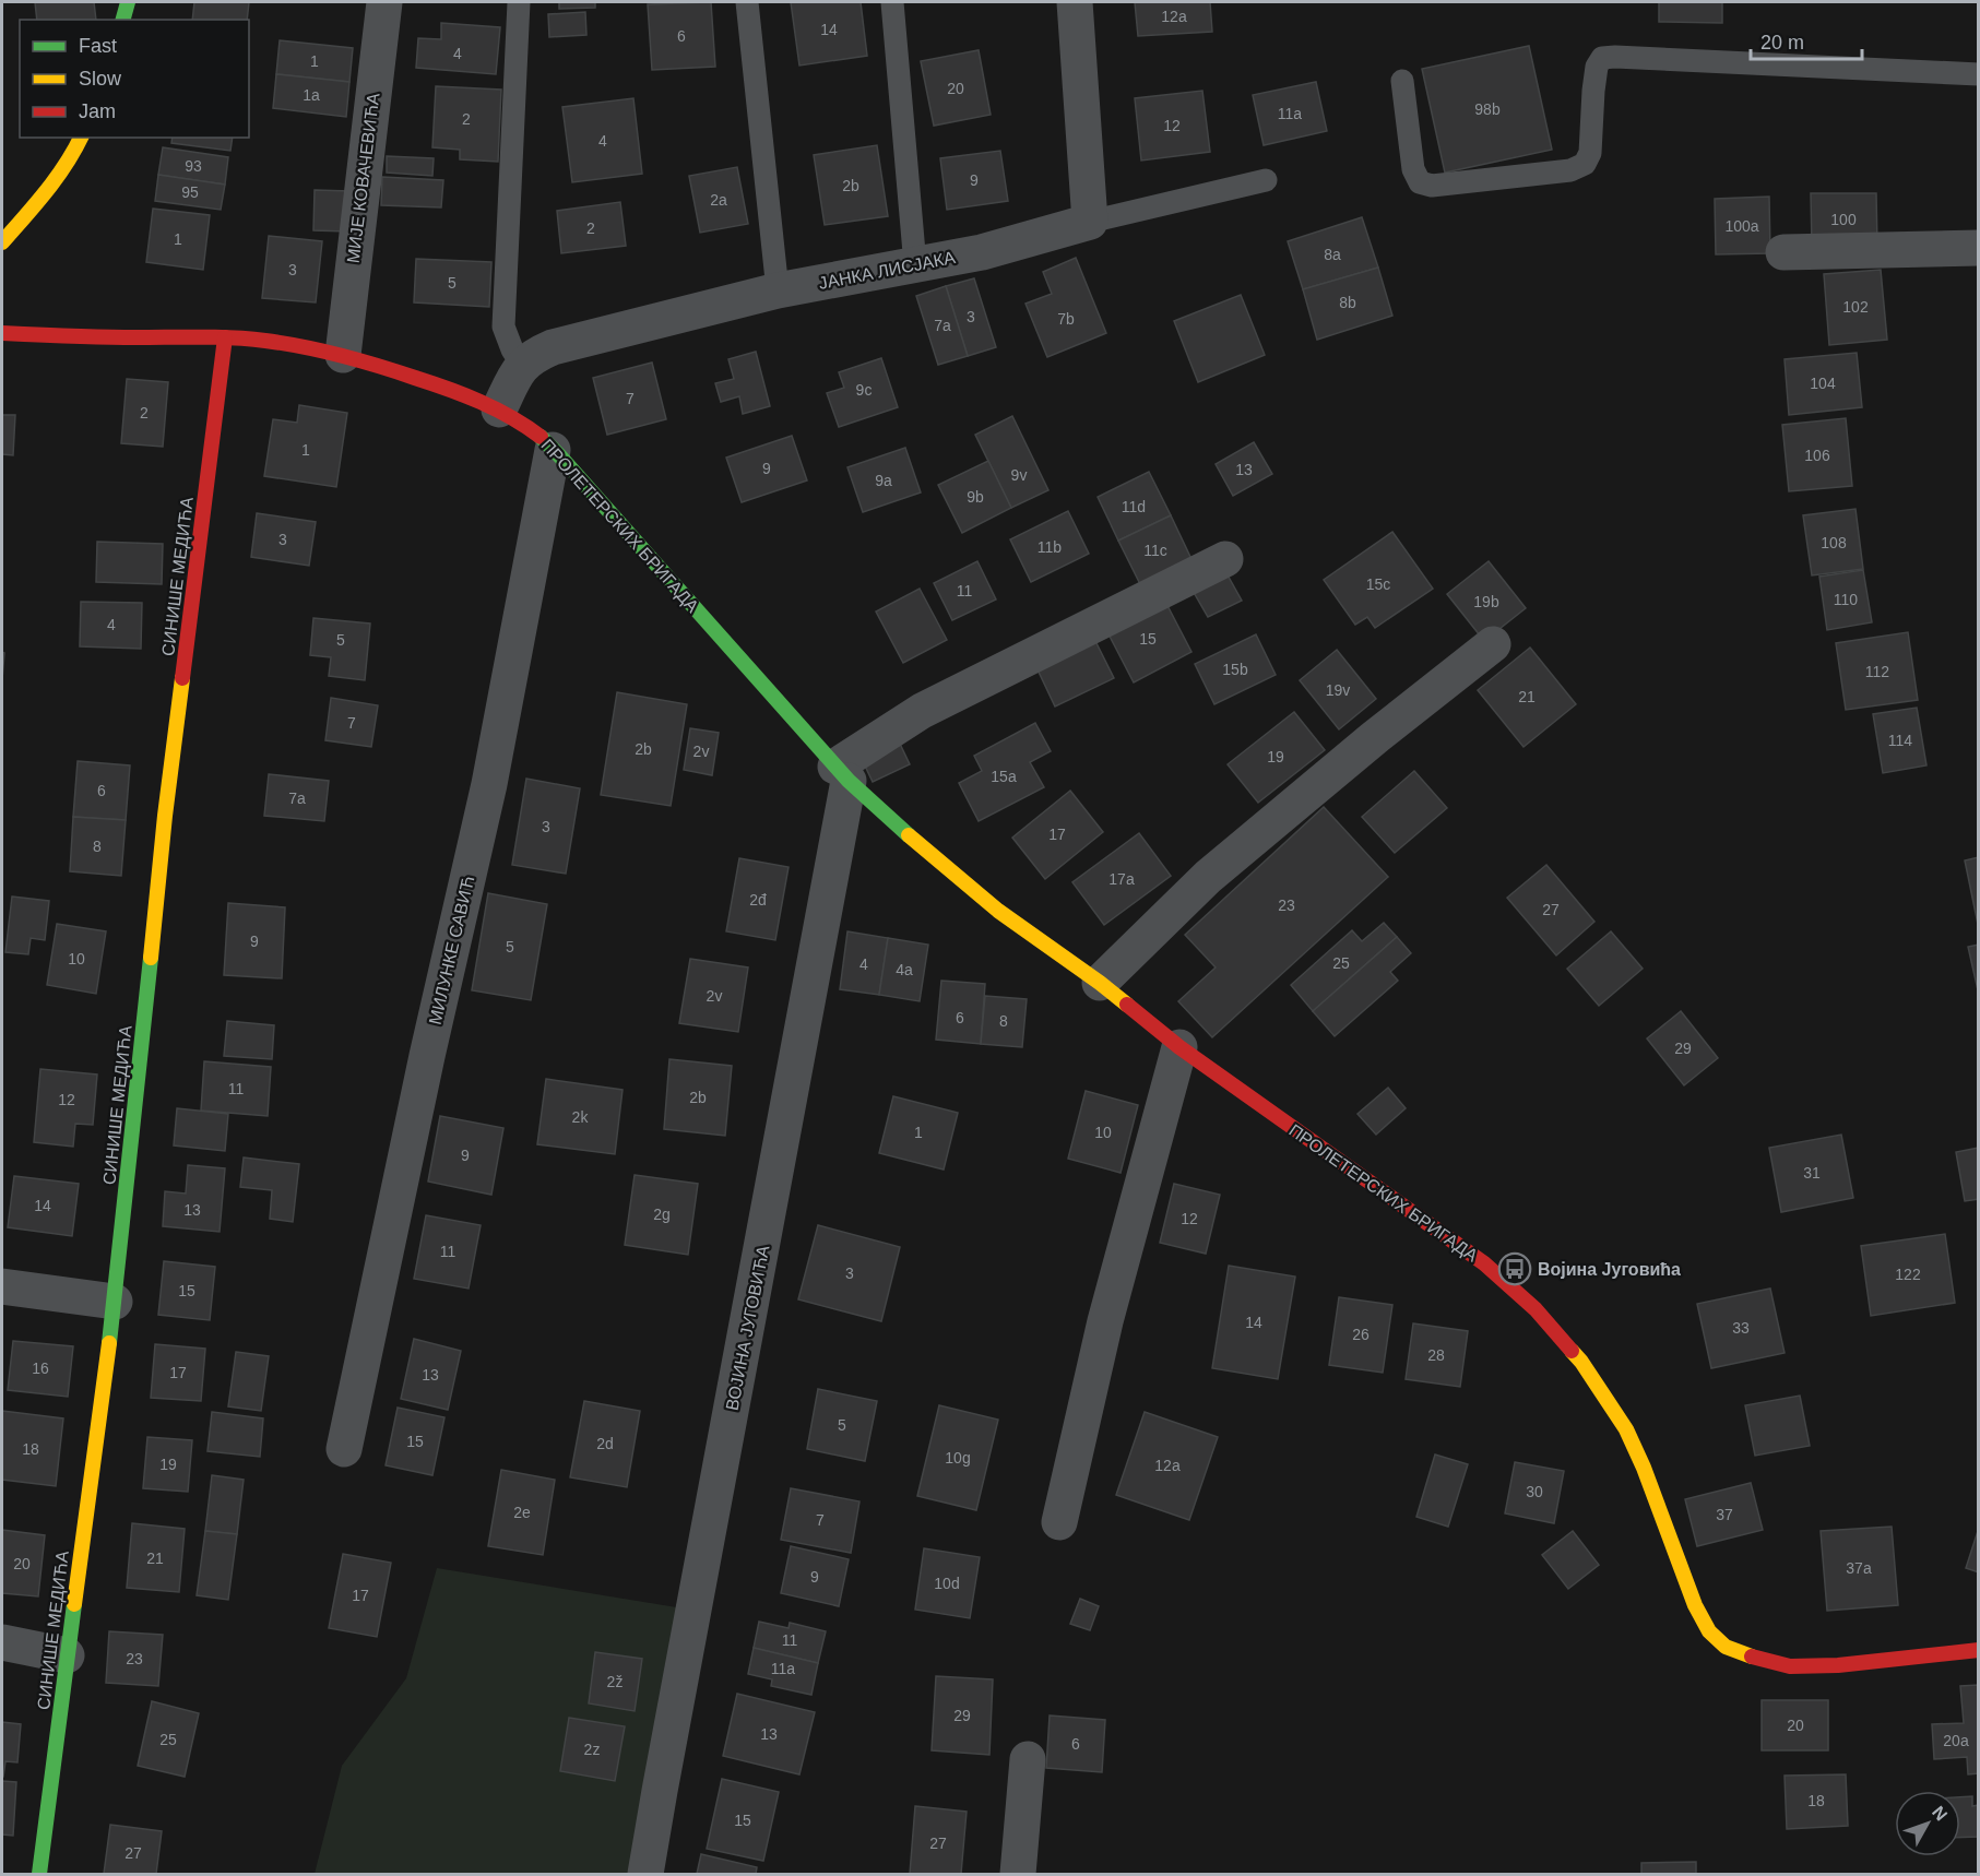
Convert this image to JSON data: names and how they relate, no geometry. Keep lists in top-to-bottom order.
{
  "streets": {
    "street": [
      "МИЈЕ КОВАЧЕВИЋА",
      "ЈАНКА ЛИСЈАКА",
      "ПРОЛЕТЕРСКИХ БРИГАДА",
      "СИНИШЕ МЕДИЋА",
      "МИЛУНКЕ САВИЋ",
      "ВОЈИНА ЈУГОВИЋА"
    ]
  },
  "crossings": [
    ["МИЈЕ КОВАЧЕВИЋА", "ПРОЛЕТЕРСКИХ БРИГАДА"],
    ["ПРОЛЕТЕРСКИХ БРИГАДА", "СИНИШЕ МЕДИЋА"],
    ["ПРОЛЕТЕРСКИХ БРИГАДА", "МИЛУНКЕ САВИЋ"],
    ["ПРОЛЕТЕРСКИХ БРИГАДА", "ВОЈИНА ЈУГОВИЋА"]
  ],
  "places": {
    "bus stop": ["Војина Југовића"]
  },
  "house_numbers": [
    "12a",
    "14",
    "6",
    "4",
    "1",
    "20",
    "1a",
    "98b",
    "11a",
    "2",
    "12",
    "4",
    "93",
    "9",
    "2b",
    "95",
    "2a",
    "100",
    "100a",
    "2",
    "1",
    "8a",
    "3",
    "5",
    "8b",
    "102",
    "3",
    "7b",
    "7a",
    "104",
    "9c",
    "7",
    "2",
    "1",
    "106",
    "9",
    "13",
    "9v",
    "9a",
    "9b",
    "11d",
    "3",
    "108",
    "11b",
    "11c",
    "15c",
    "11",
    "110",
    "19b",
    "4",
    "15",
    "5",
    "15b",
    "112",
    "19v",
    "21",
    "7",
    "114",
    "2b",
    "2v",
    "19",
    "15a",
    "6",
    "7a",
    "3",
    "17",
    "8",
    "17a",
    "2đ",
    "23",
    "27",
    "9",
    "5",
    "10",
    "25",
    "4",
    "4a",
    "2v",
    "6",
    "8",
    "29",
    "11",
    "2b",
    "12",
    "2k",
    "1",
    "10",
    "9",
    "31",
    "14",
    "13",
    "2g",
    "12",
    "11",
    "3",
    "122",
    "15",
    "14",
    "33",
    "26",
    "28",
    "16",
    "17",
    "13",
    "5",
    "15",
    "2d",
    "18",
    "10g",
    "19",
    "12a",
    "30",
    "2e",
    "37",
    "7",
    "21",
    "20",
    "37a",
    "9",
    "10d",
    "17",
    "11",
    "23",
    "11a",
    "2ž",
    "29",
    "20",
    "13",
    "25",
    "20a",
    "6",
    "2z",
    "18",
    "15",
    "27",
    "27"
  ],
  "legend": ["Fast", "Slow", "Jam"],
  "scale_bar": "20 m",
  "north": "top right"
}
